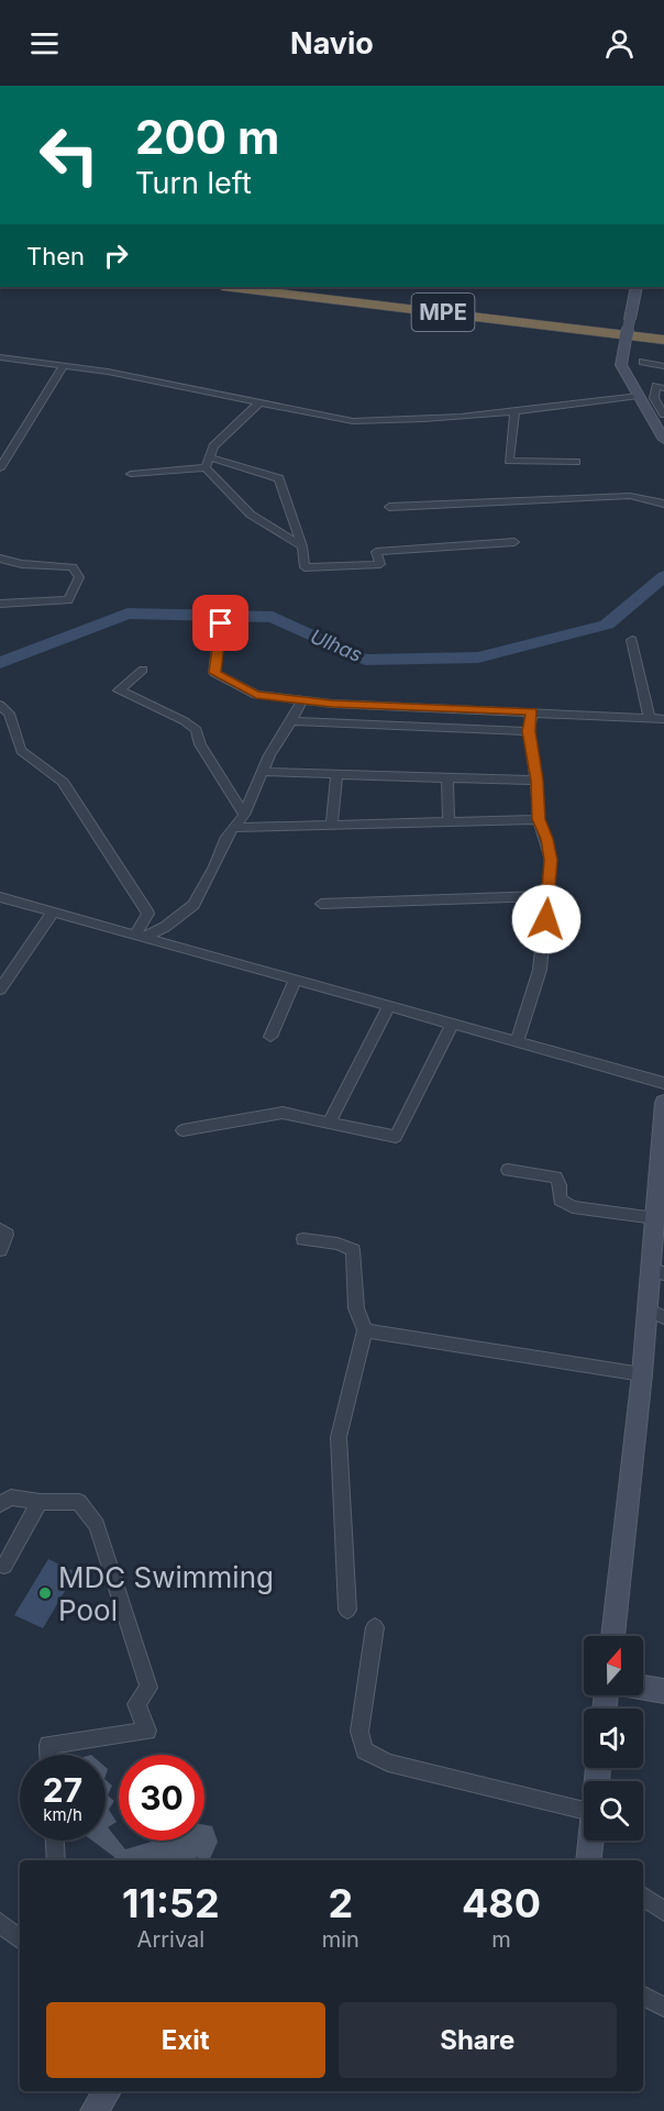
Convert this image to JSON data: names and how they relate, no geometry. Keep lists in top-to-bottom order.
{
  "streets": {
    "highway": ["MPE"]
  },
  "water": ["Ulhas"],
  "places": ["MDC Swimming Pool"],
  "north": "top",
  "page": {
    "header": "Navio",
    "turn": ["200 m", "Turn left"],
    "then": "Then",
    "speed": "27 km/h",
    "limit": "30",
    "eta": [
      "11:52",
      "Arrival",
      "2",
      "min",
      "480",
      "m"
    ],
    "buttons": ["Exit", "Share"]
  }
}
